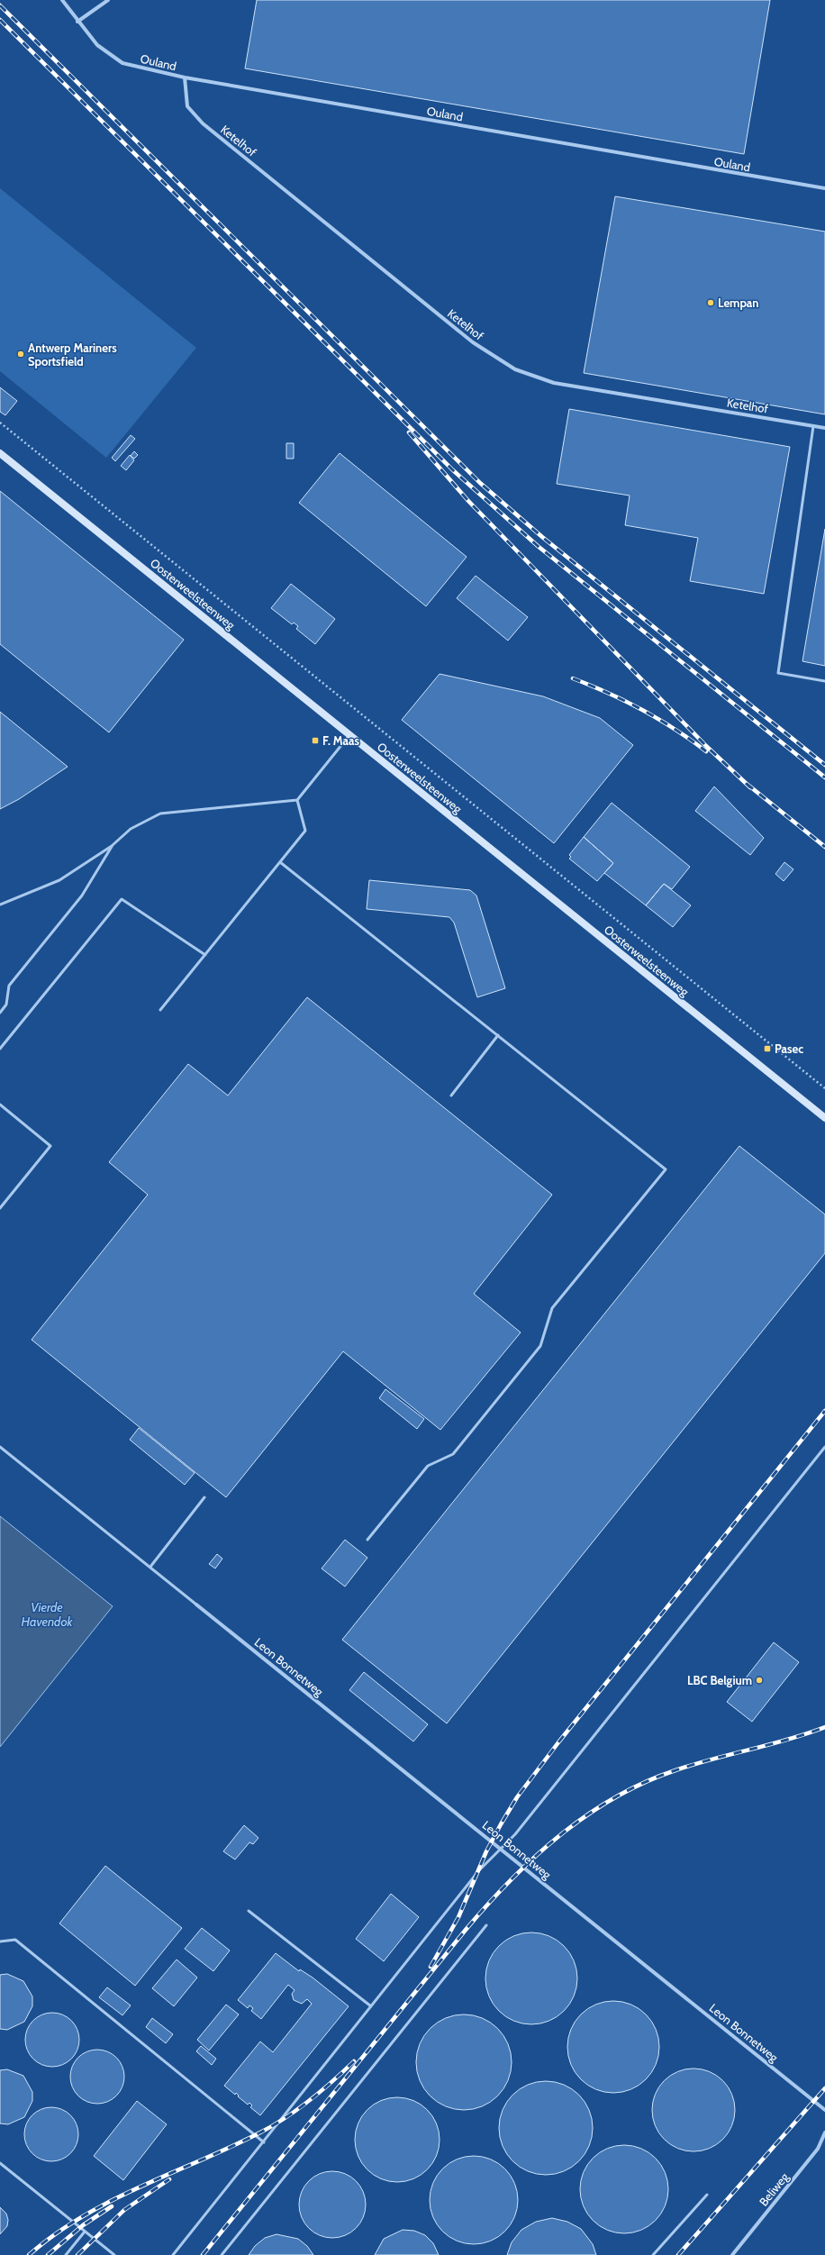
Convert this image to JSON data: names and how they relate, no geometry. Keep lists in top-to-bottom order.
{
  "streets": {
    "main road": ["Oosterweelsteenweg"],
    "street": [
      "Ouland",
      "Ketelhof",
      "Leon Bonnetweg",
      "Beliweg"
    ]
  },
  "crossings": [
    ["Ouland", "Ketelhof"]
  ],
  "water": ["Vierde Havendok"],
  "places": {
    "other": ["Lempan", "Antwerp Mariners Sportsfield", "LBC Belgium"],
    "transit": ["F. Maas", "Pasec"]
  }
}
